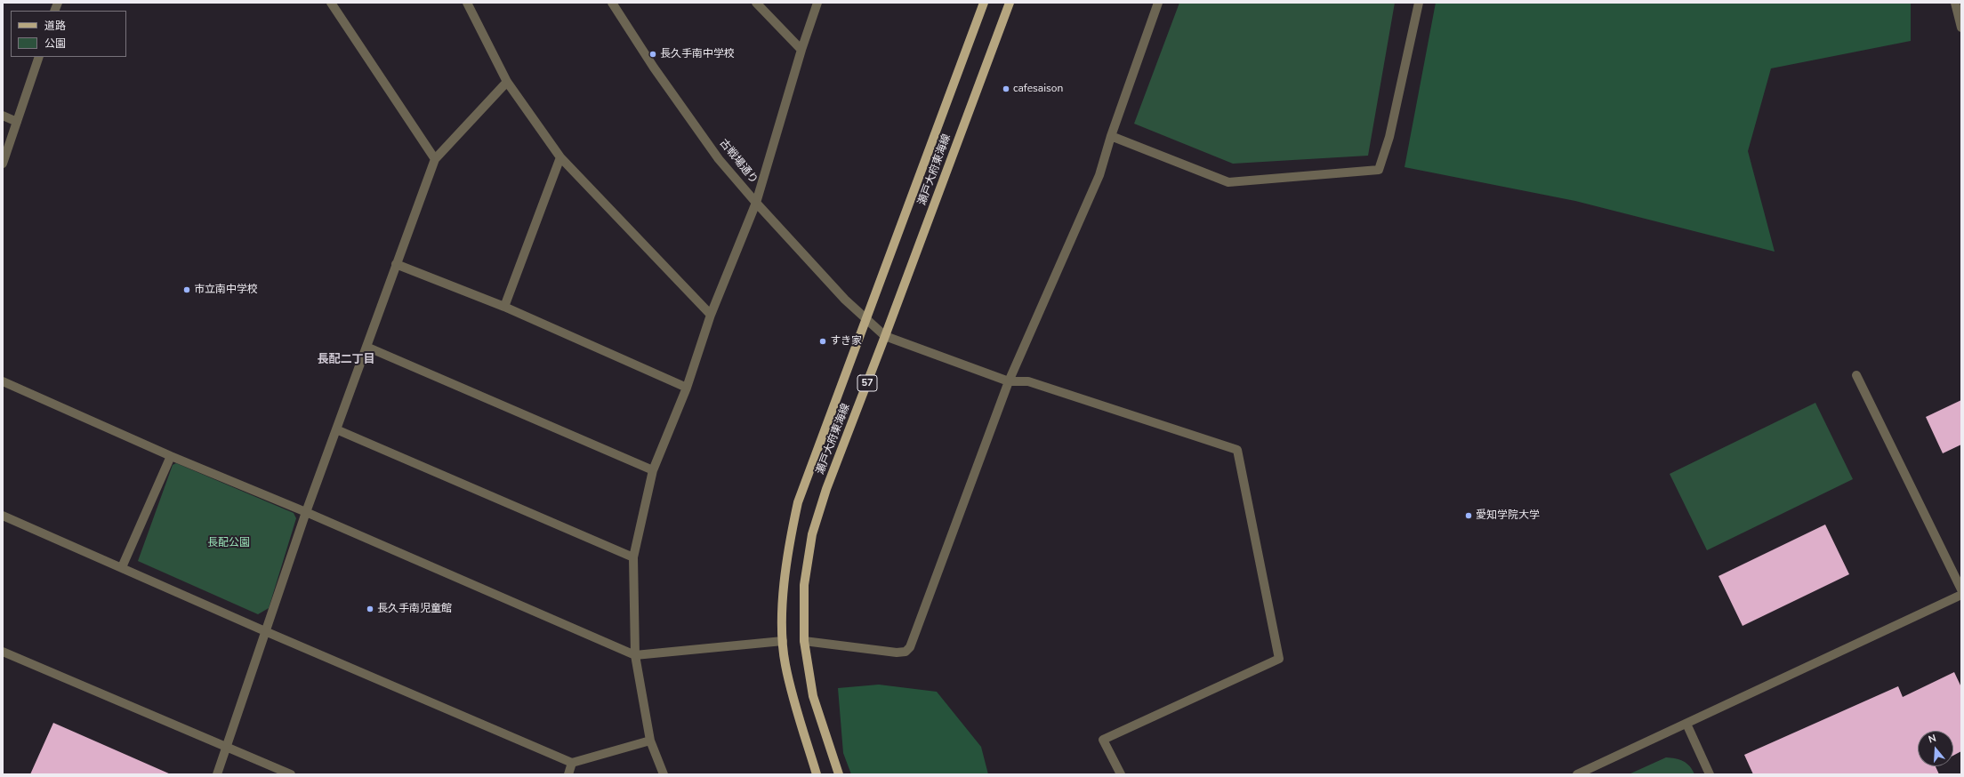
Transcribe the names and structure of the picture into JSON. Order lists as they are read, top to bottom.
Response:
{
  "streets": {
    "main road": ["瀬戸大府東海線", "57"],
    "street": ["古戦場通り"]
  },
  "crossings": [
    ["古戦場通り", "瀬戸大府東海線"]
  ],
  "districts": ["長配二丁目"],
  "parks": ["長配公園"],
  "places": [
    "長久手南中学校",
    "cafesaison",
    "市立南中学校",
    "すき家",
    "愛知学院大学",
    "長久手南児童館"
  ],
  "legend": ["道路", "公園"],
  "north": "top"
}
